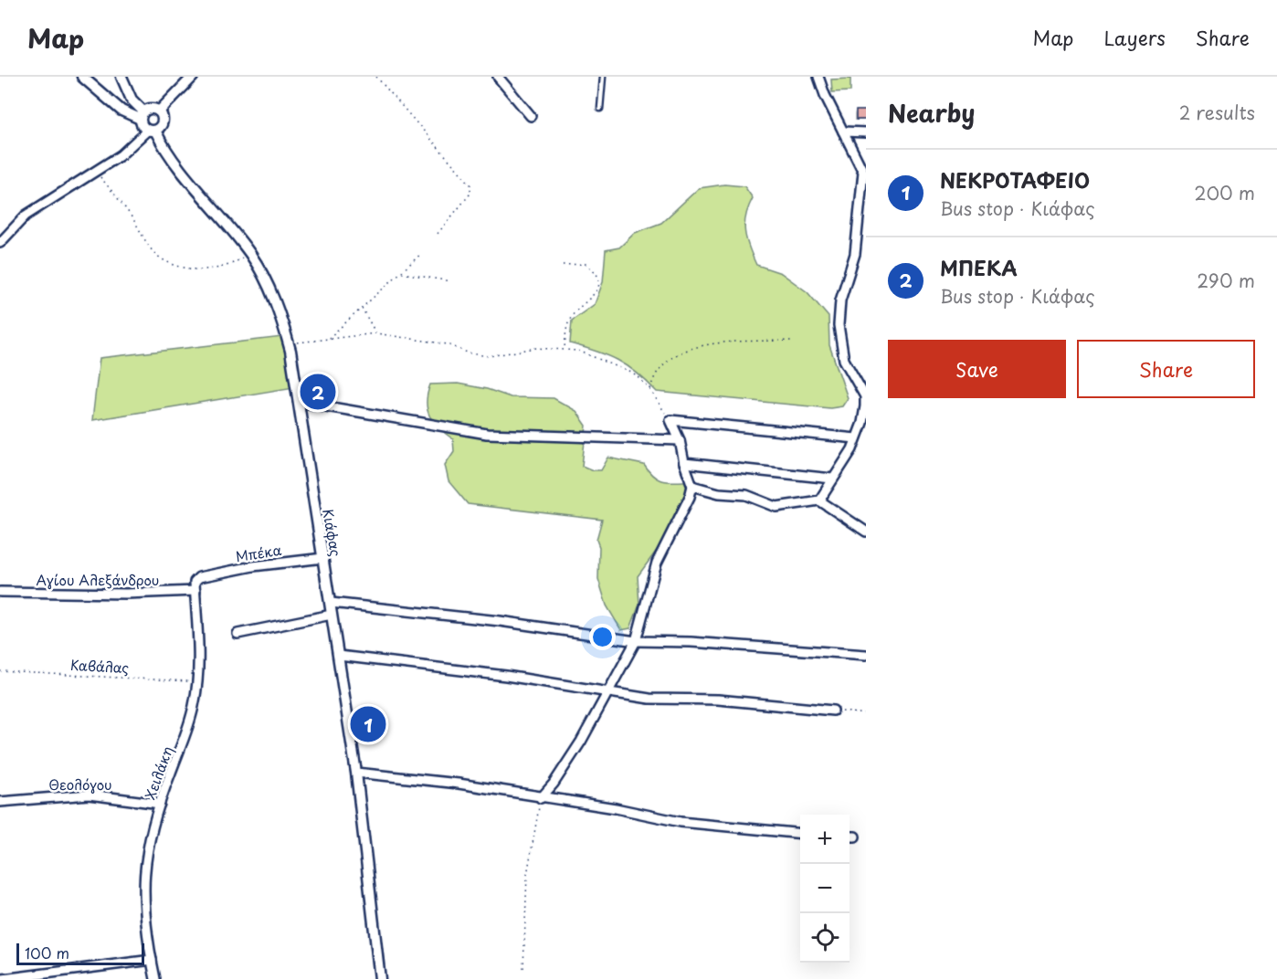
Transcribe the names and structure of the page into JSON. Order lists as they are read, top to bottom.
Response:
{
  "streets": {
    "street": [
      "Κιάφας",
      "Μπέκα",
      "Αγίου Αλεξάνδρου",
      "Χειλάκη",
      "Θεολόγου"
    ],
    "path": ["Καβάλας"]
  },
  "crossings": [
    ["Κιάφας", "Μπέκα"],
    ["Μπέκα", "Χειλάκη"],
    ["Αγίου Αλεξάνδρου", "Χειλάκη"],
    ["Καβάλας", "Χειλάκη"],
    ["Χειλάκη", "Θεολόγου"]
  ],
  "scale_bar": "100 m",
  "page": {
    "header": "Map",
    "nav": ["Map", "Layers", "Share"],
    "heading": ["Nearby", "2 results"],
    "list": [
      {
        "mark": "1",
        "name": "ΝΕΚΡΟΤΑΦΕΙΟ",
        "note": "Bus stop · Κιάφας",
        "value": "200 m"
      },
      {
        "mark": "2",
        "name": "ΜΠΕΚΑ",
        "note": "Bus stop · Κιάφας",
        "value": "290 m"
      }
    ],
    "buttons": ["Save", "Share"],
    "pins": ["2", "1"],
    "map_buttons": ["+", "−"],
    "scale": "100 m"
  }
}
